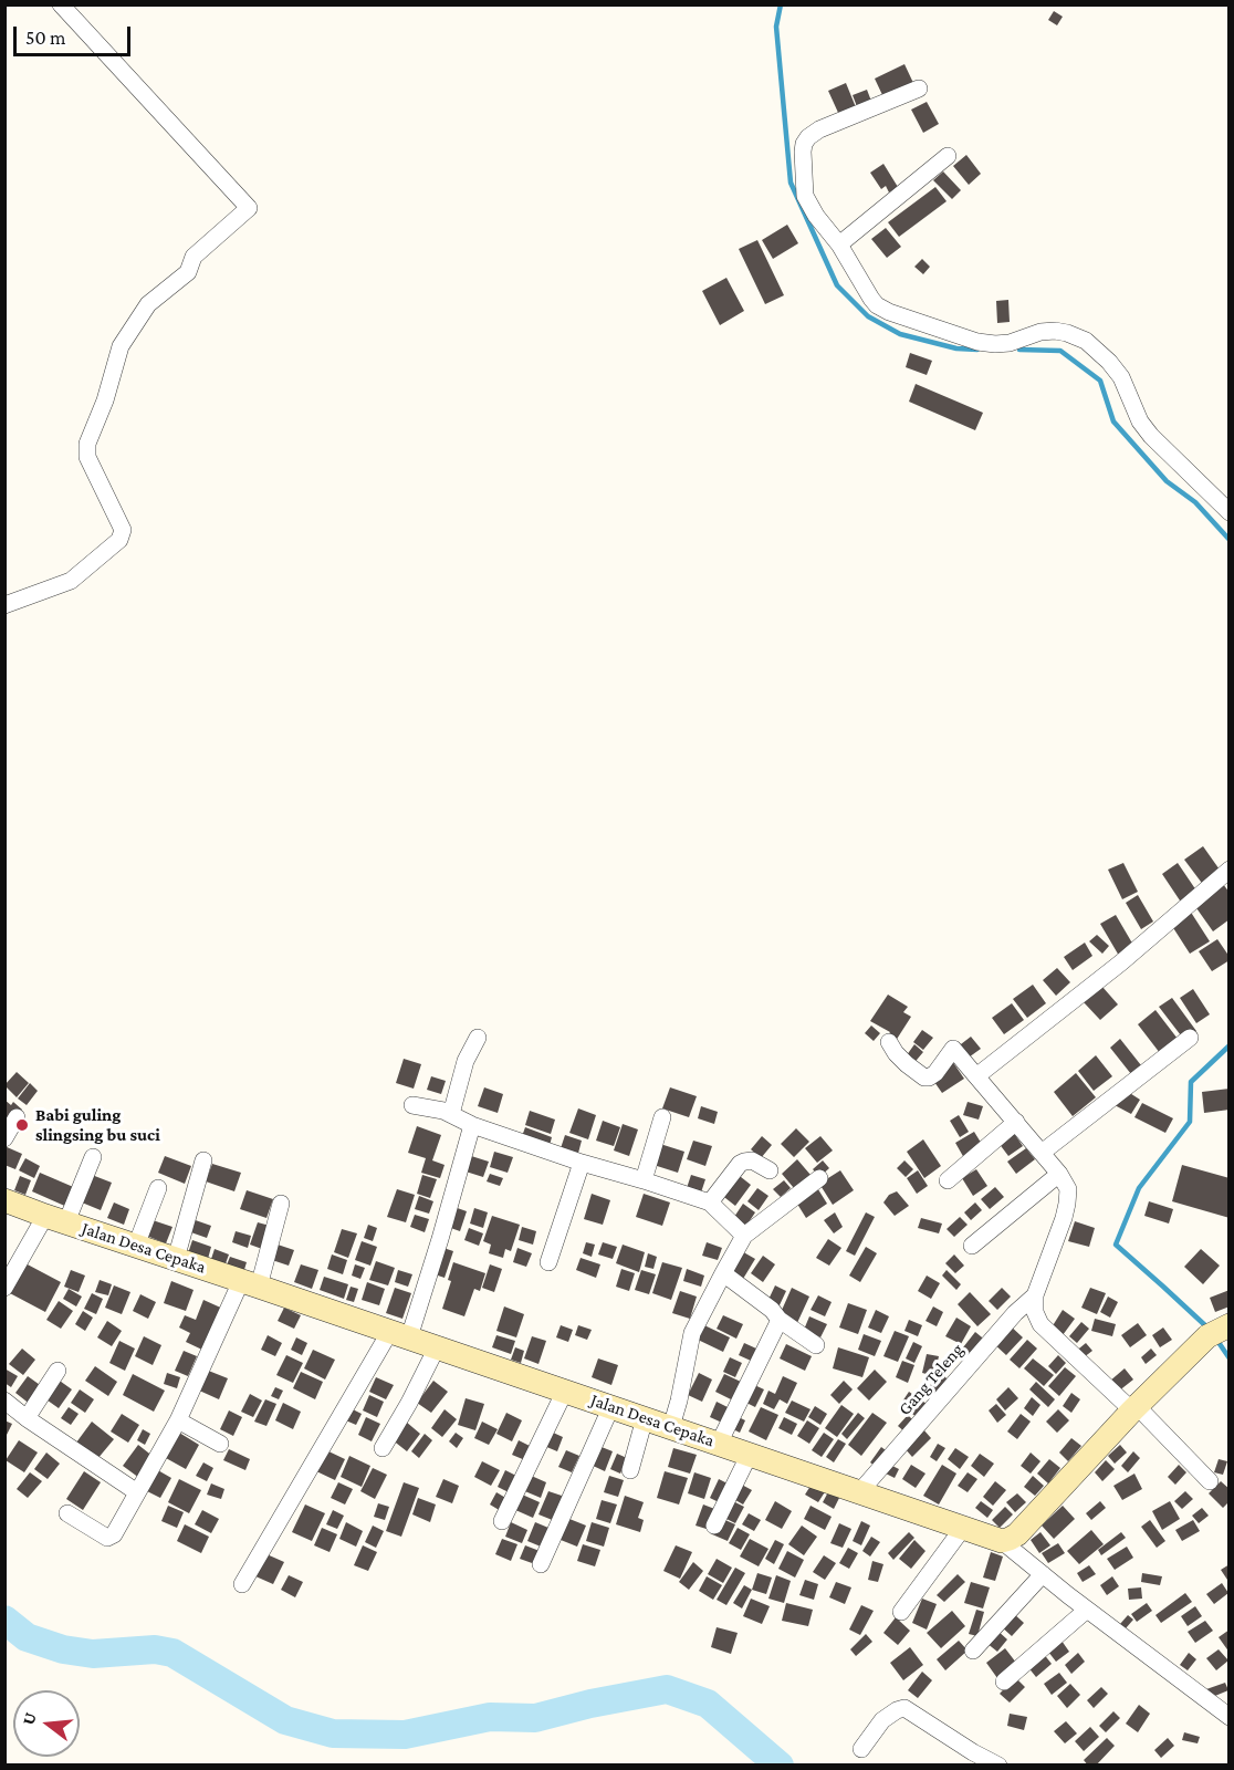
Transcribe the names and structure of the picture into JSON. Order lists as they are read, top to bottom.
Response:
{
  "streets": {
    "street": ["Jalan Desa Cepaka", "Gang Teleng"]
  },
  "crossings": [
    ["Jalan Desa Cepaka", "Gang Teleng"]
  ],
  "places": ["Babi guling slingsing bu suci"],
  "scale_bar": "50 m",
  "north": "left"
}
